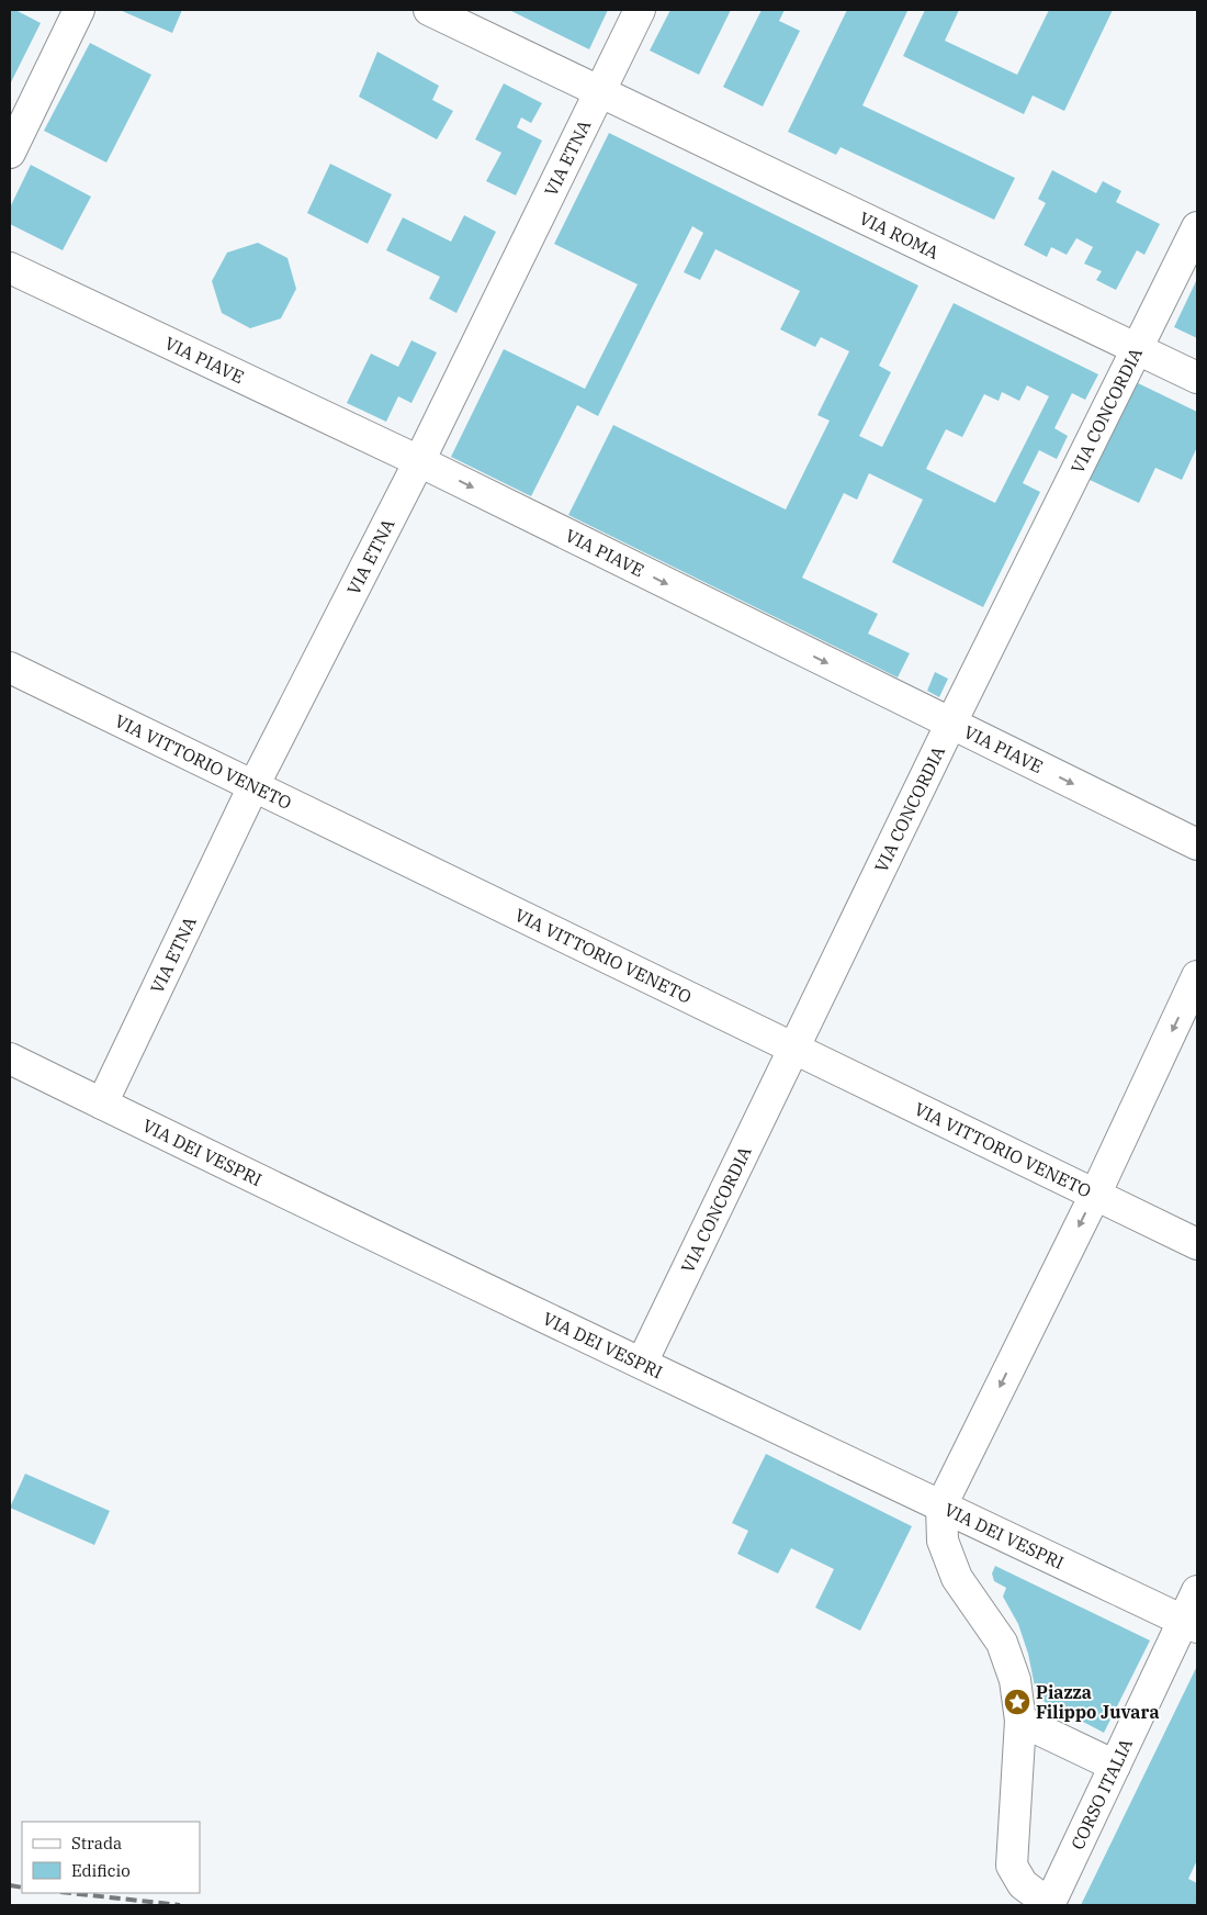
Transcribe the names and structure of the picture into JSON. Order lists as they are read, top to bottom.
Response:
{
  "streets": {
    "street": [
      "VIA ETNA",
      "VIA ROMA",
      "VIA PIAVE",
      "VIA CONCORDIA",
      "VIA VITTORIO VENETO",
      "VIA DEI VESPRI",
      "CORSO ITALIA"
    ]
  },
  "crossings": [
    ["VIA ETNA", "VIA ROMA"],
    ["VIA ETNA", "VIA PIAVE"],
    ["VIA ETNA", "VIA VITTORIO VENETO"],
    ["VIA ETNA", "VIA DEI VESPRI"],
    ["VIA ROMA", "VIA CONCORDIA"],
    ["VIA PIAVE", "VIA CONCORDIA"],
    ["VIA CONCORDIA", "VIA VITTORIO VENETO"],
    ["VIA CONCORDIA", "VIA DEI VESPRI"],
    ["VIA DEI VESPRI", "CORSO ITALIA"]
  ],
  "one_way": ["VIA PIAVE"],
  "places": {
    "place": ["Piazza Filippo Juvara"]
  },
  "legend": ["Strada", "Edificio"]
}
